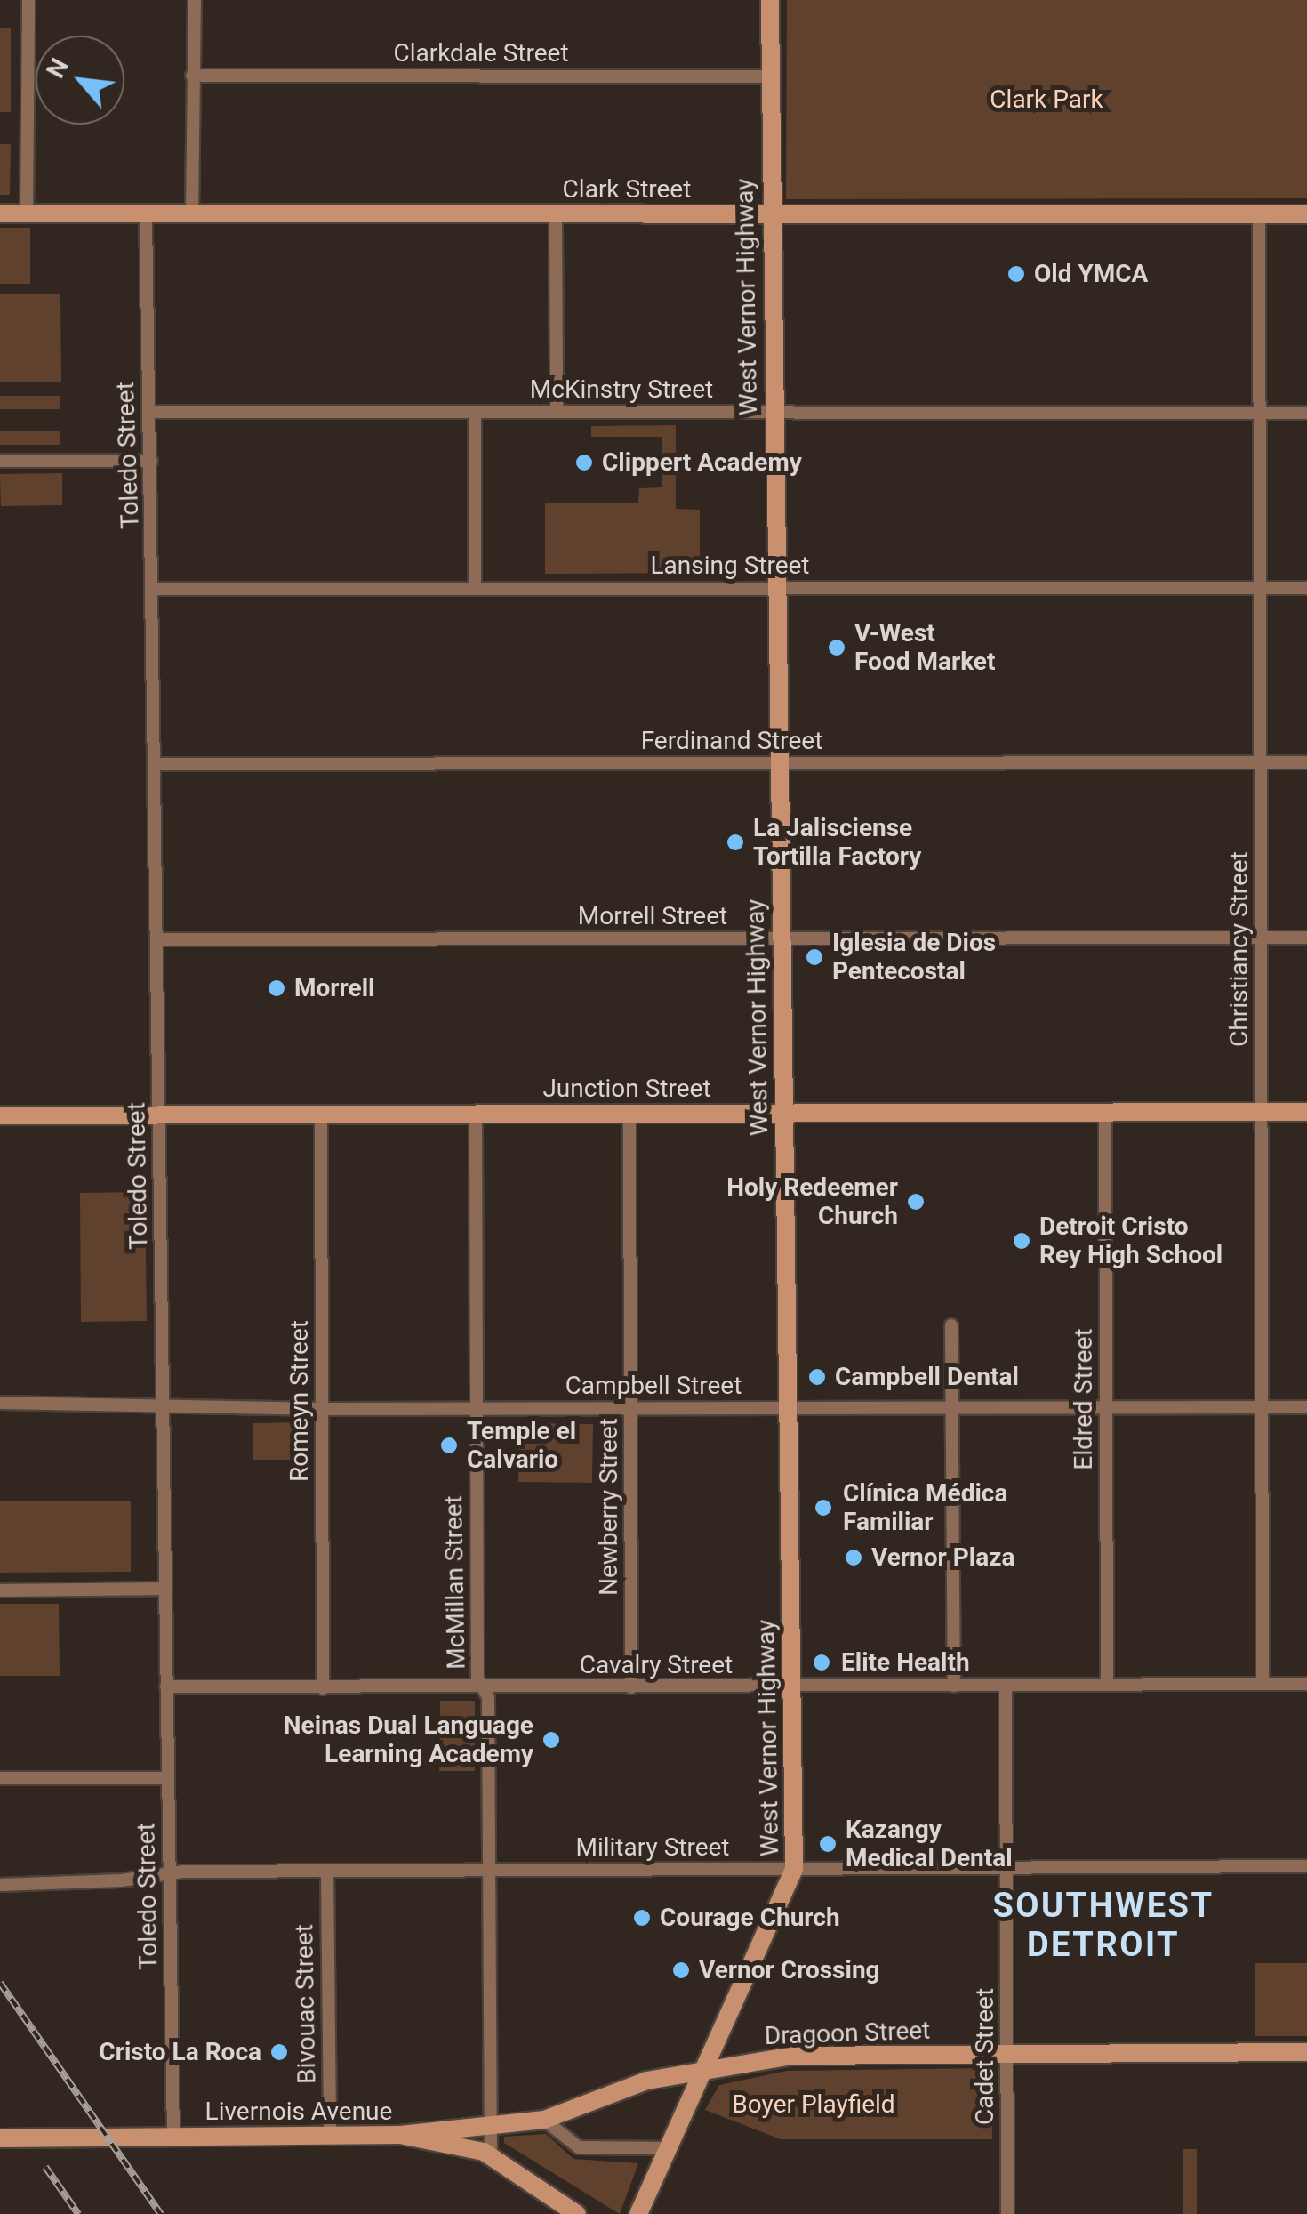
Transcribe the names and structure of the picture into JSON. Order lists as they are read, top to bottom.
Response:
{
  "streets": {
    "street": [
      "Clarkdale Street",
      "Clark Street",
      "West Vernor Highway",
      "McKinstry Street",
      "Toledo Street",
      "Lansing Street",
      "Ferdinand Street",
      "Morrell Street",
      "Christiancy Street",
      "Junction Street",
      "Campbell Street",
      "Eldred Street",
      "Romeyn Street",
      "Newberry Street",
      "McMillan Street",
      "Cavalry Street",
      "Military Street",
      "Bivouac Street",
      "Dragoon Street",
      "Cadet Street",
      "Livernois Avenue"
    ]
  },
  "crossings": [
    ["Clarkdale Street", "West Vernor Highway"],
    ["Clark Street", "West Vernor Highway"],
    ["Clark Street", "Toledo Street"],
    ["Clark Street", "Christiancy Street"],
    ["West Vernor Highway", "McKinstry Street"],
    ["West Vernor Highway", "Lansing Street"],
    ["West Vernor Highway", "Ferdinand Street"],
    ["West Vernor Highway", "Morrell Street"],
    ["West Vernor Highway", "Junction Street"],
    ["West Vernor Highway", "Campbell Street"],
    ["West Vernor Highway", "Cavalry Street"],
    ["West Vernor Highway", "Military Street"],
    ["West Vernor Highway", "Dragoon Street"],
    ["McKinstry Street", "Toledo Street"],
    ["McKinstry Street", "Christiancy Street"],
    ["Toledo Street", "Lansing Street"],
    ["Toledo Street", "Ferdinand Street"],
    ["Toledo Street", "Morrell Street"],
    ["Toledo Street", "Junction Street"],
    ["Toledo Street", "Campbell Street"],
    ["Toledo Street", "Cavalry Street"],
    ["Toledo Street", "Military Street"],
    ["Toledo Street", "Livernois Avenue"],
    ["Lansing Street", "Christiancy Street"],
    ["Ferdinand Street", "Christiancy Street"],
    ["Morrell Street", "Christiancy Street"],
    ["Christiancy Street", "Junction Street"],
    ["Christiancy Street", "Campbell Street"],
    ["Christiancy Street", "Cavalry Street"],
    ["Junction Street", "Eldred Street"],
    ["Junction Street", "Romeyn Street"],
    ["Junction Street", "Newberry Street"],
    ["Junction Street", "McMillan Street"],
    ["Campbell Street", "Eldred Street"],
    ["Campbell Street", "Romeyn Street"],
    ["Campbell Street", "Newberry Street"],
    ["Campbell Street", "McMillan Street"],
    ["Eldred Street", "Cavalry Street"],
    ["Romeyn Street", "Cavalry Street"],
    ["Newberry Street", "Cavalry Street"],
    ["McMillan Street", "Cavalry Street"],
    ["McMillan Street", "Military Street"],
    ["McMillan Street", "Dragoon Street"],
    ["McMillan Street", "Livernois Avenue"],
    ["Cavalry Street", "Cadet Street"],
    ["Military Street", "Bivouac Street"],
    ["Military Street", "Cadet Street"],
    ["Bivouac Street", "Livernois Avenue"],
    ["Dragoon Street", "Cadet Street"],
    ["Dragoon Street", "Livernois Avenue"]
  ],
  "districts": ["SOUTHWEST DETROIT"],
  "parks": ["Clark Park", "Boyer Playfield"],
  "places": [
    "Old YMCA",
    "Clippert Academy",
    "V-West Food Market",
    "La Jalisciense Tortilla Factory",
    "Iglesia de Dios Pentecostal",
    "Morrell",
    "Holy Redeemer Church",
    "Detroit Cristo Rey High School",
    "Campbell Dental",
    "Temple el Calvario",
    "Clínica Médica Familiar",
    "Vernor Plaza",
    "Elite Health",
    "Neinas Dual Language Learning Academy",
    "Kazangy Medical Dental",
    "Courage Church",
    "Vernor Crossing",
    "Cristo La Roca"
  ],
  "north": "top left"
}
